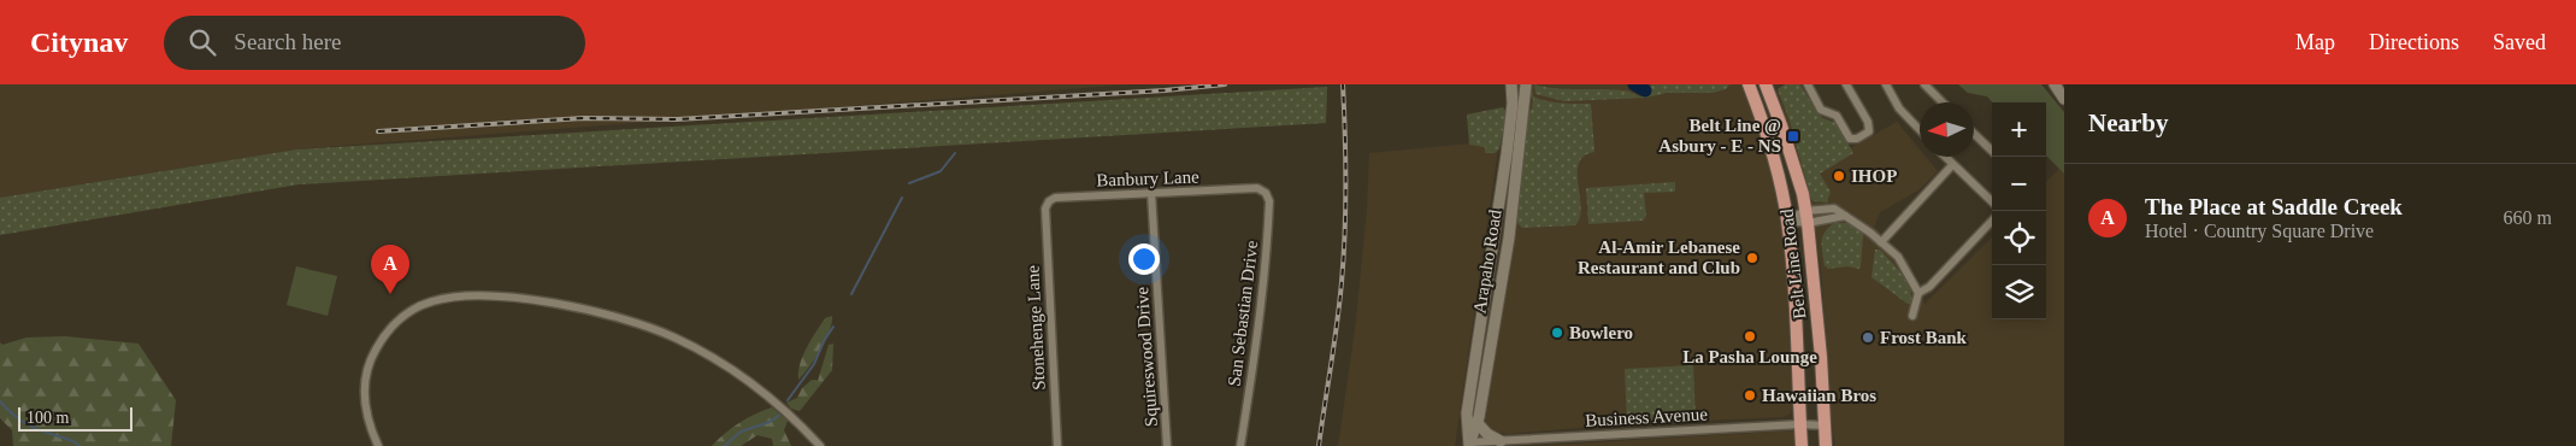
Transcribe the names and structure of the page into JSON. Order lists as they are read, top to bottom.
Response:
{
  "streets": {
    "main road": ["Arapaho Road", "Belt Line Road"],
    "street": [
      "Banbury Lane",
      "San Sebastian Drive",
      "Stonehenge Lane",
      "Squireswood Drive",
      "Business Avenue"
    ]
  },
  "crossings": [
    ["Banbury Lane", "San Sebastian Drive"],
    ["Banbury Lane", "Stonehenge Lane"],
    ["Banbury Lane", "Squireswood Drive"],
    ["Arapaho Road", "Business Avenue"],
    ["Belt Line Road", "Business Avenue"]
  ],
  "places": {
    "transit": ["Belt Line @ Asbury - E - NS"],
    "other": [
      "IHOP",
      "Al-Amir Lebanese Restaurant and Club",
      "Bowlero",
      "La Pasha Lounge",
      "Frost Bank",
      "Hawaiian Bros"
    ]
  },
  "scale_bar": "100 m",
  "north": "left",
  "page": {
    "header": "Citynav",
    "search": "Search here",
    "nav": ["Map", "Directions", "Saved"],
    "heading": "Nearby",
    "map_buttons": ["+", "−"],
    "list": [
      {
        "mark": "A",
        "name": "The Place at Saddle Creek",
        "note": "Hotel · Country Square Drive",
        "value": "660 m"
      }
    ],
    "pins": "A",
    "scale": "100 m"
  }
}
